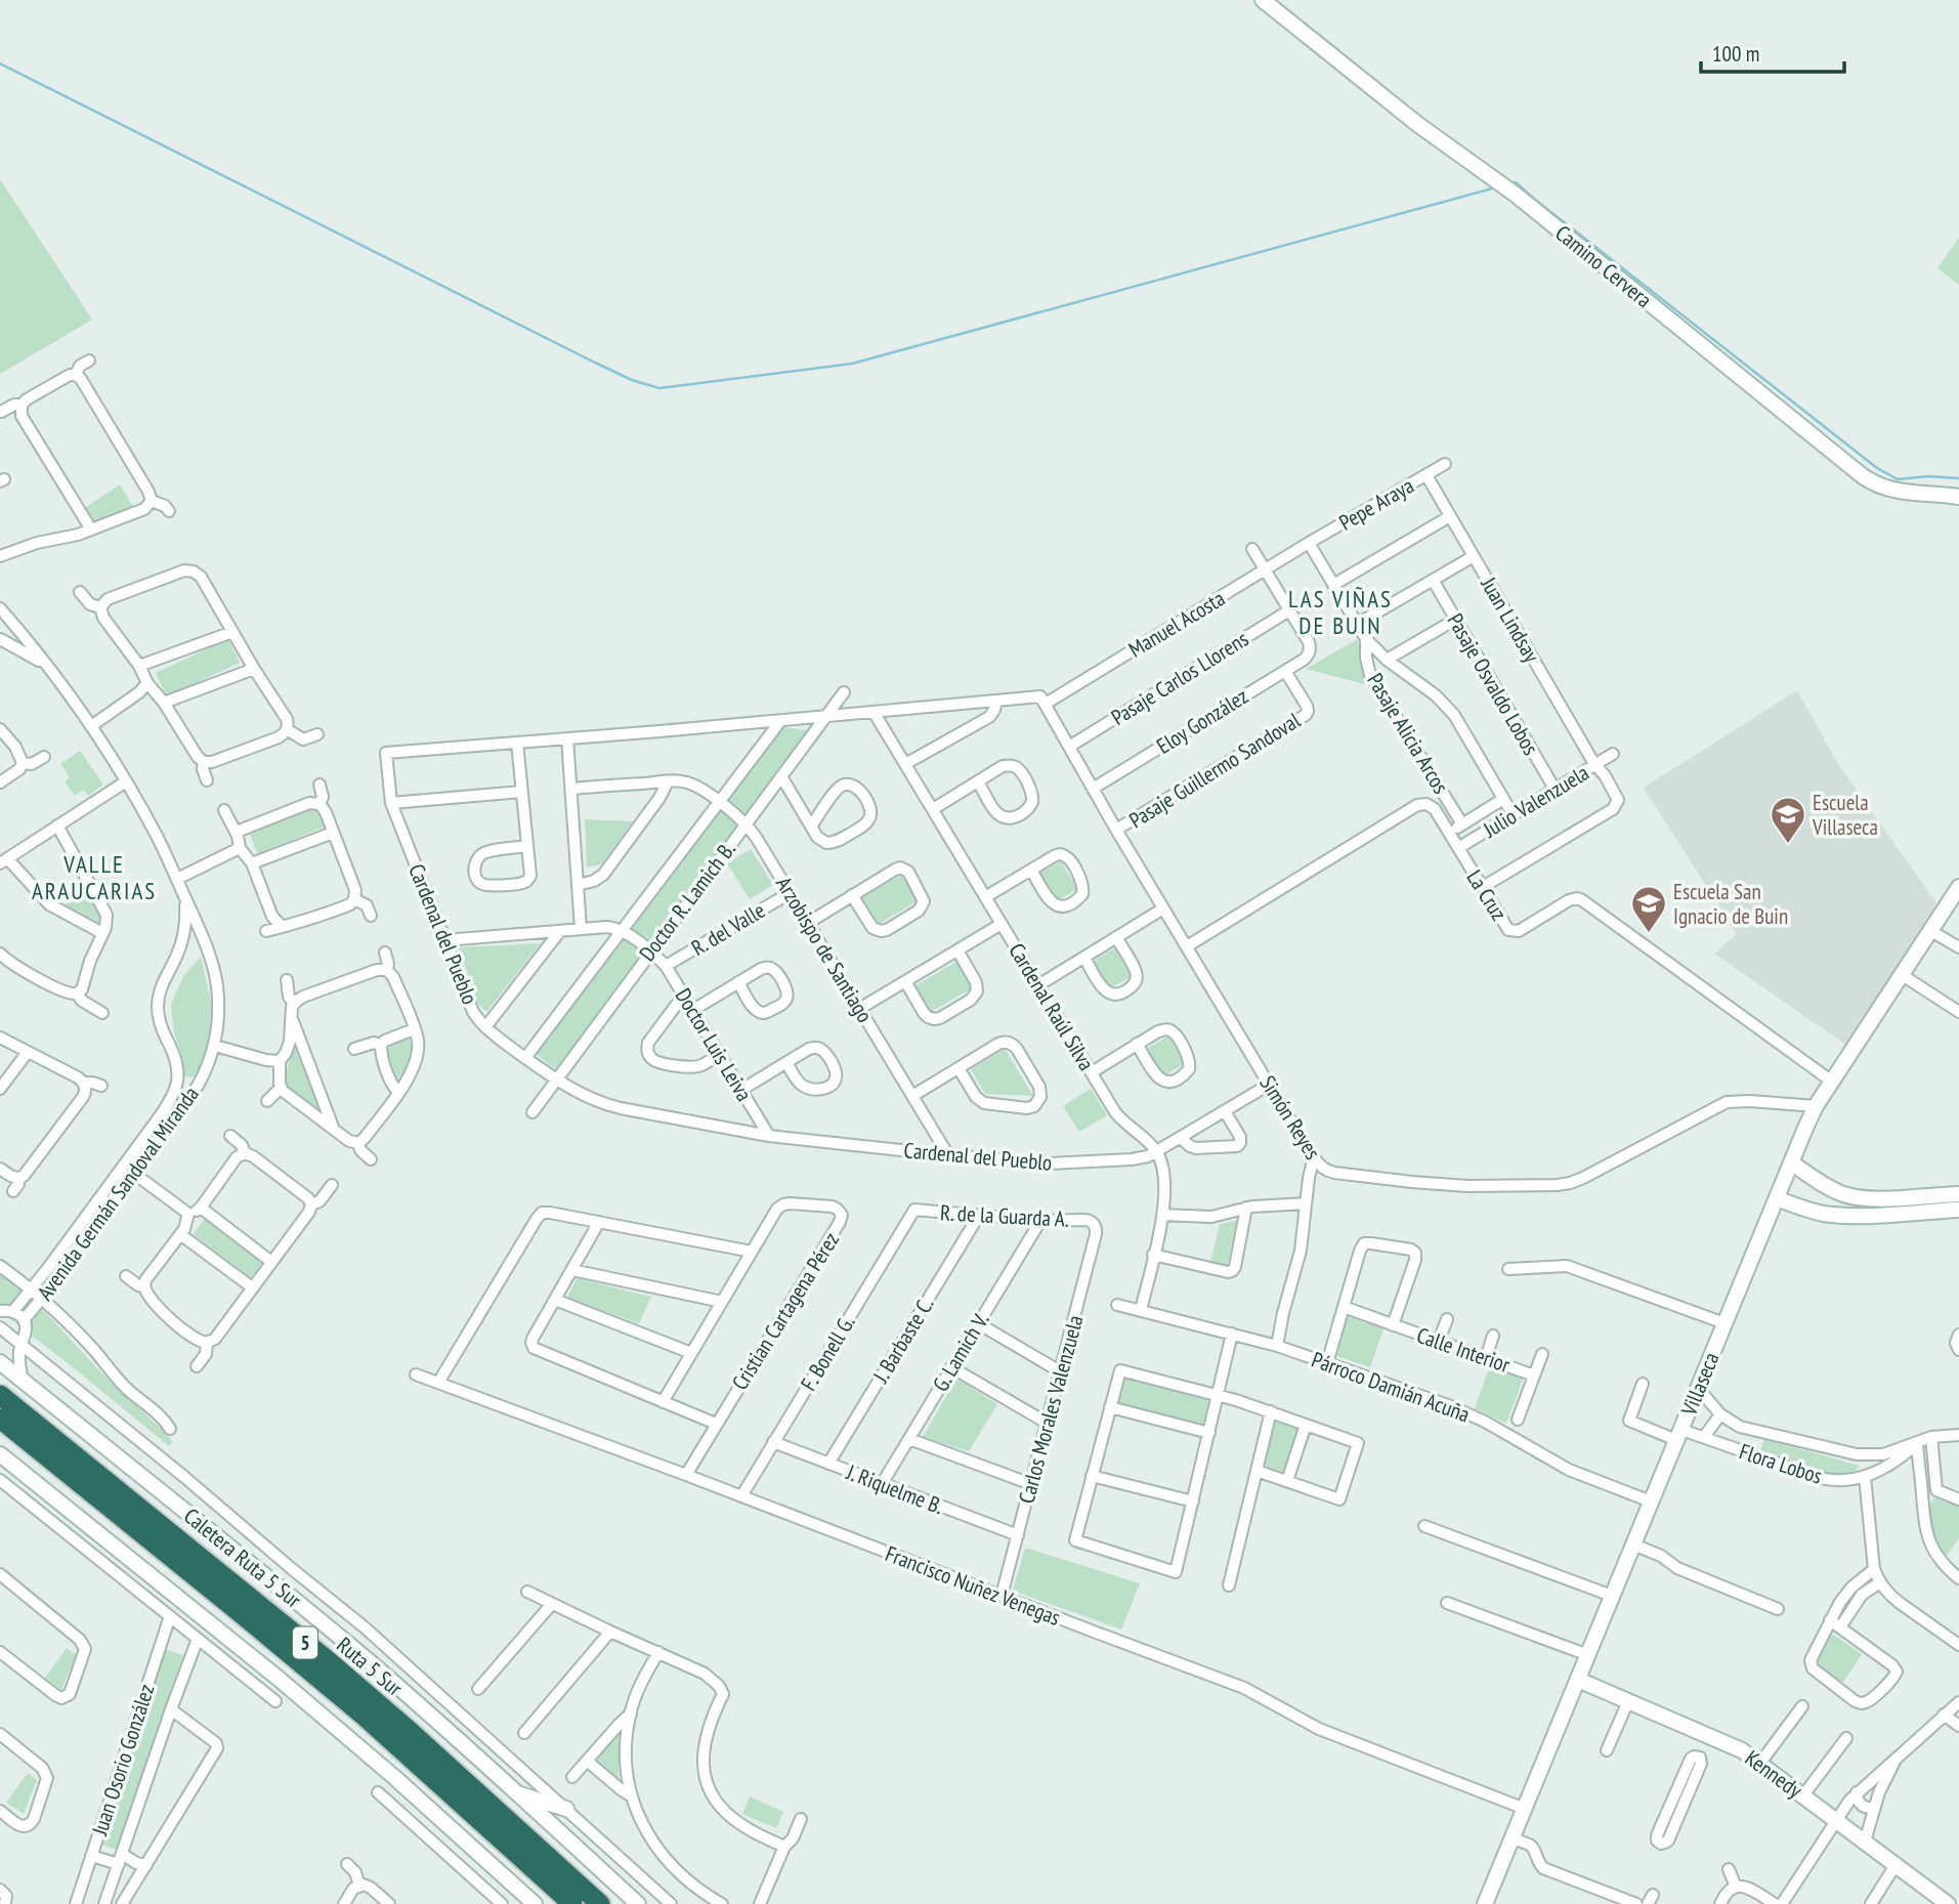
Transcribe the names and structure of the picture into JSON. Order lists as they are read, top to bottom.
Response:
{
  "streets": {
    "highway": ["5", "Ruta 5 Sur"],
    "street": [
      "Camino Cervera",
      "Pepe Araya",
      "Juan Lindsay",
      "Manuel Acosta",
      "Pasaje Carlos Llorens",
      "Pasaje Osvaldo Lobos",
      "Eloy González",
      "Pasaje Alicia Arcos",
      "Pasaje Guillermo Sandoval",
      "Julio Valenzuela",
      "La Cruz",
      "Doctor R. Lamich B.",
      "R. del Valle",
      "Cardenal del Pueblo",
      "Arzobispo de Santiago",
      "Cardenal Raúl Silva",
      "Doctor Luis Leiva",
      "Simón Reyes",
      "Avenida Germán Sandoval Miranda",
      "R. de la Guarda A.",
      "Cristian Cartagena Pérez",
      "J. Barbaste C.",
      "Calle Interior",
      "G. Lamich V.",
      "F. Bonell G.",
      "Villaseca",
      "Párroco Damián Acuña",
      "Carlos Morales Valenzuela",
      "Flora Lobos",
      "J. Riquelme B.",
      "Caletera Ruta 5 Sur",
      "Francisco Nuñez Venegas",
      "Juan Osorio González",
      "Kennedy"
    ]
  },
  "crossings": [
    ["Pepe Araya", "Juan Lindsay"],
    ["Pepe Araya", "Manuel Acosta"],
    ["Juan Lindsay", "Julio Valenzuela"],
    ["Juan Lindsay", "La Cruz"],
    ["Manuel Acosta", "Cardenal del Pueblo"],
    ["Manuel Acosta", "Simón Reyes"],
    ["Pasaje Carlos Llorens", "Eloy González"],
    ["Pasaje Carlos Llorens", "Simón Reyes"],
    ["Pasaje Osvaldo Lobos", "Julio Valenzuela"],
    ["Eloy González", "Pasaje Guillermo Sandoval"],
    ["Eloy González", "Simón Reyes"],
    ["Pasaje Alicia Arcos", "Julio Valenzuela"],
    ["Pasaje Guillermo Sandoval", "Simón Reyes"],
    ["Julio Valenzuela", "La Cruz"],
    ["La Cruz", "Simón Reyes"],
    ["La Cruz", "Villaseca"],
    ["Doctor R. Lamich B.", "Cardenal del Pueblo"],
    ["Doctor R. Lamich B.", "Arzobispo de Santiago"],
    ["Doctor R. Lamich B.", "Doctor Luis Leiva"],
    ["R. del Valle", "Arzobispo de Santiago"],
    ["R. del Valle", "Doctor Luis Leiva"],
    ["Cardenal del Pueblo", "Arzobispo de Santiago"],
    ["Cardenal del Pueblo", "Cardenal Raúl Silva"],
    ["Cardenal del Pueblo", "Doctor Luis Leiva"],
    ["Cardenal del Pueblo", "Simón Reyes"],
    ["Simón Reyes", "Villaseca"],
    ["Avenida Germán Sandoval Miranda", "Caletera Ruta 5 Sur"],
    ["R. de la Guarda A.", "J. Barbaste C."],
    ["R. de la Guarda A.", "G. Lamich V."],
    ["R. de la Guarda A.", "F. Bonell G."],
    ["R. de la Guarda A.", "Carlos Morales Valenzuela"],
    ["Cristian Cartagena Pérez", "Francisco Nuñez Venegas"],
    ["J. Barbaste C.", "J. Riquelme B."],
    ["Calle Interior", "Párroco Damián Acuña"],
    ["G. Lamich V.", "J. Riquelme B."],
    ["F. Bonell G.", "J. Riquelme B."],
    ["F. Bonell G.", "Francisco Nuñez Venegas"],
    ["Villaseca", "Párroco Damián Acuña"],
    ["Villaseca", "Flora Lobos"],
    ["Villaseca", "Francisco Nuñez Venegas"],
    ["Villaseca", "Kennedy"],
    ["Carlos Morales Valenzuela", "J. Riquelme B."],
    ["Carlos Morales Valenzuela", "Francisco Nuñez Venegas"]
  ],
  "districts": ["LAS VIÑAS DE BUIN", "VALLE ARAUCARIAS"],
  "places": {
    "school or university": ["Escuela Villaseca", "Escuela San Ignacio de Buin"]
  },
  "scale_bar": "100 m"
}
